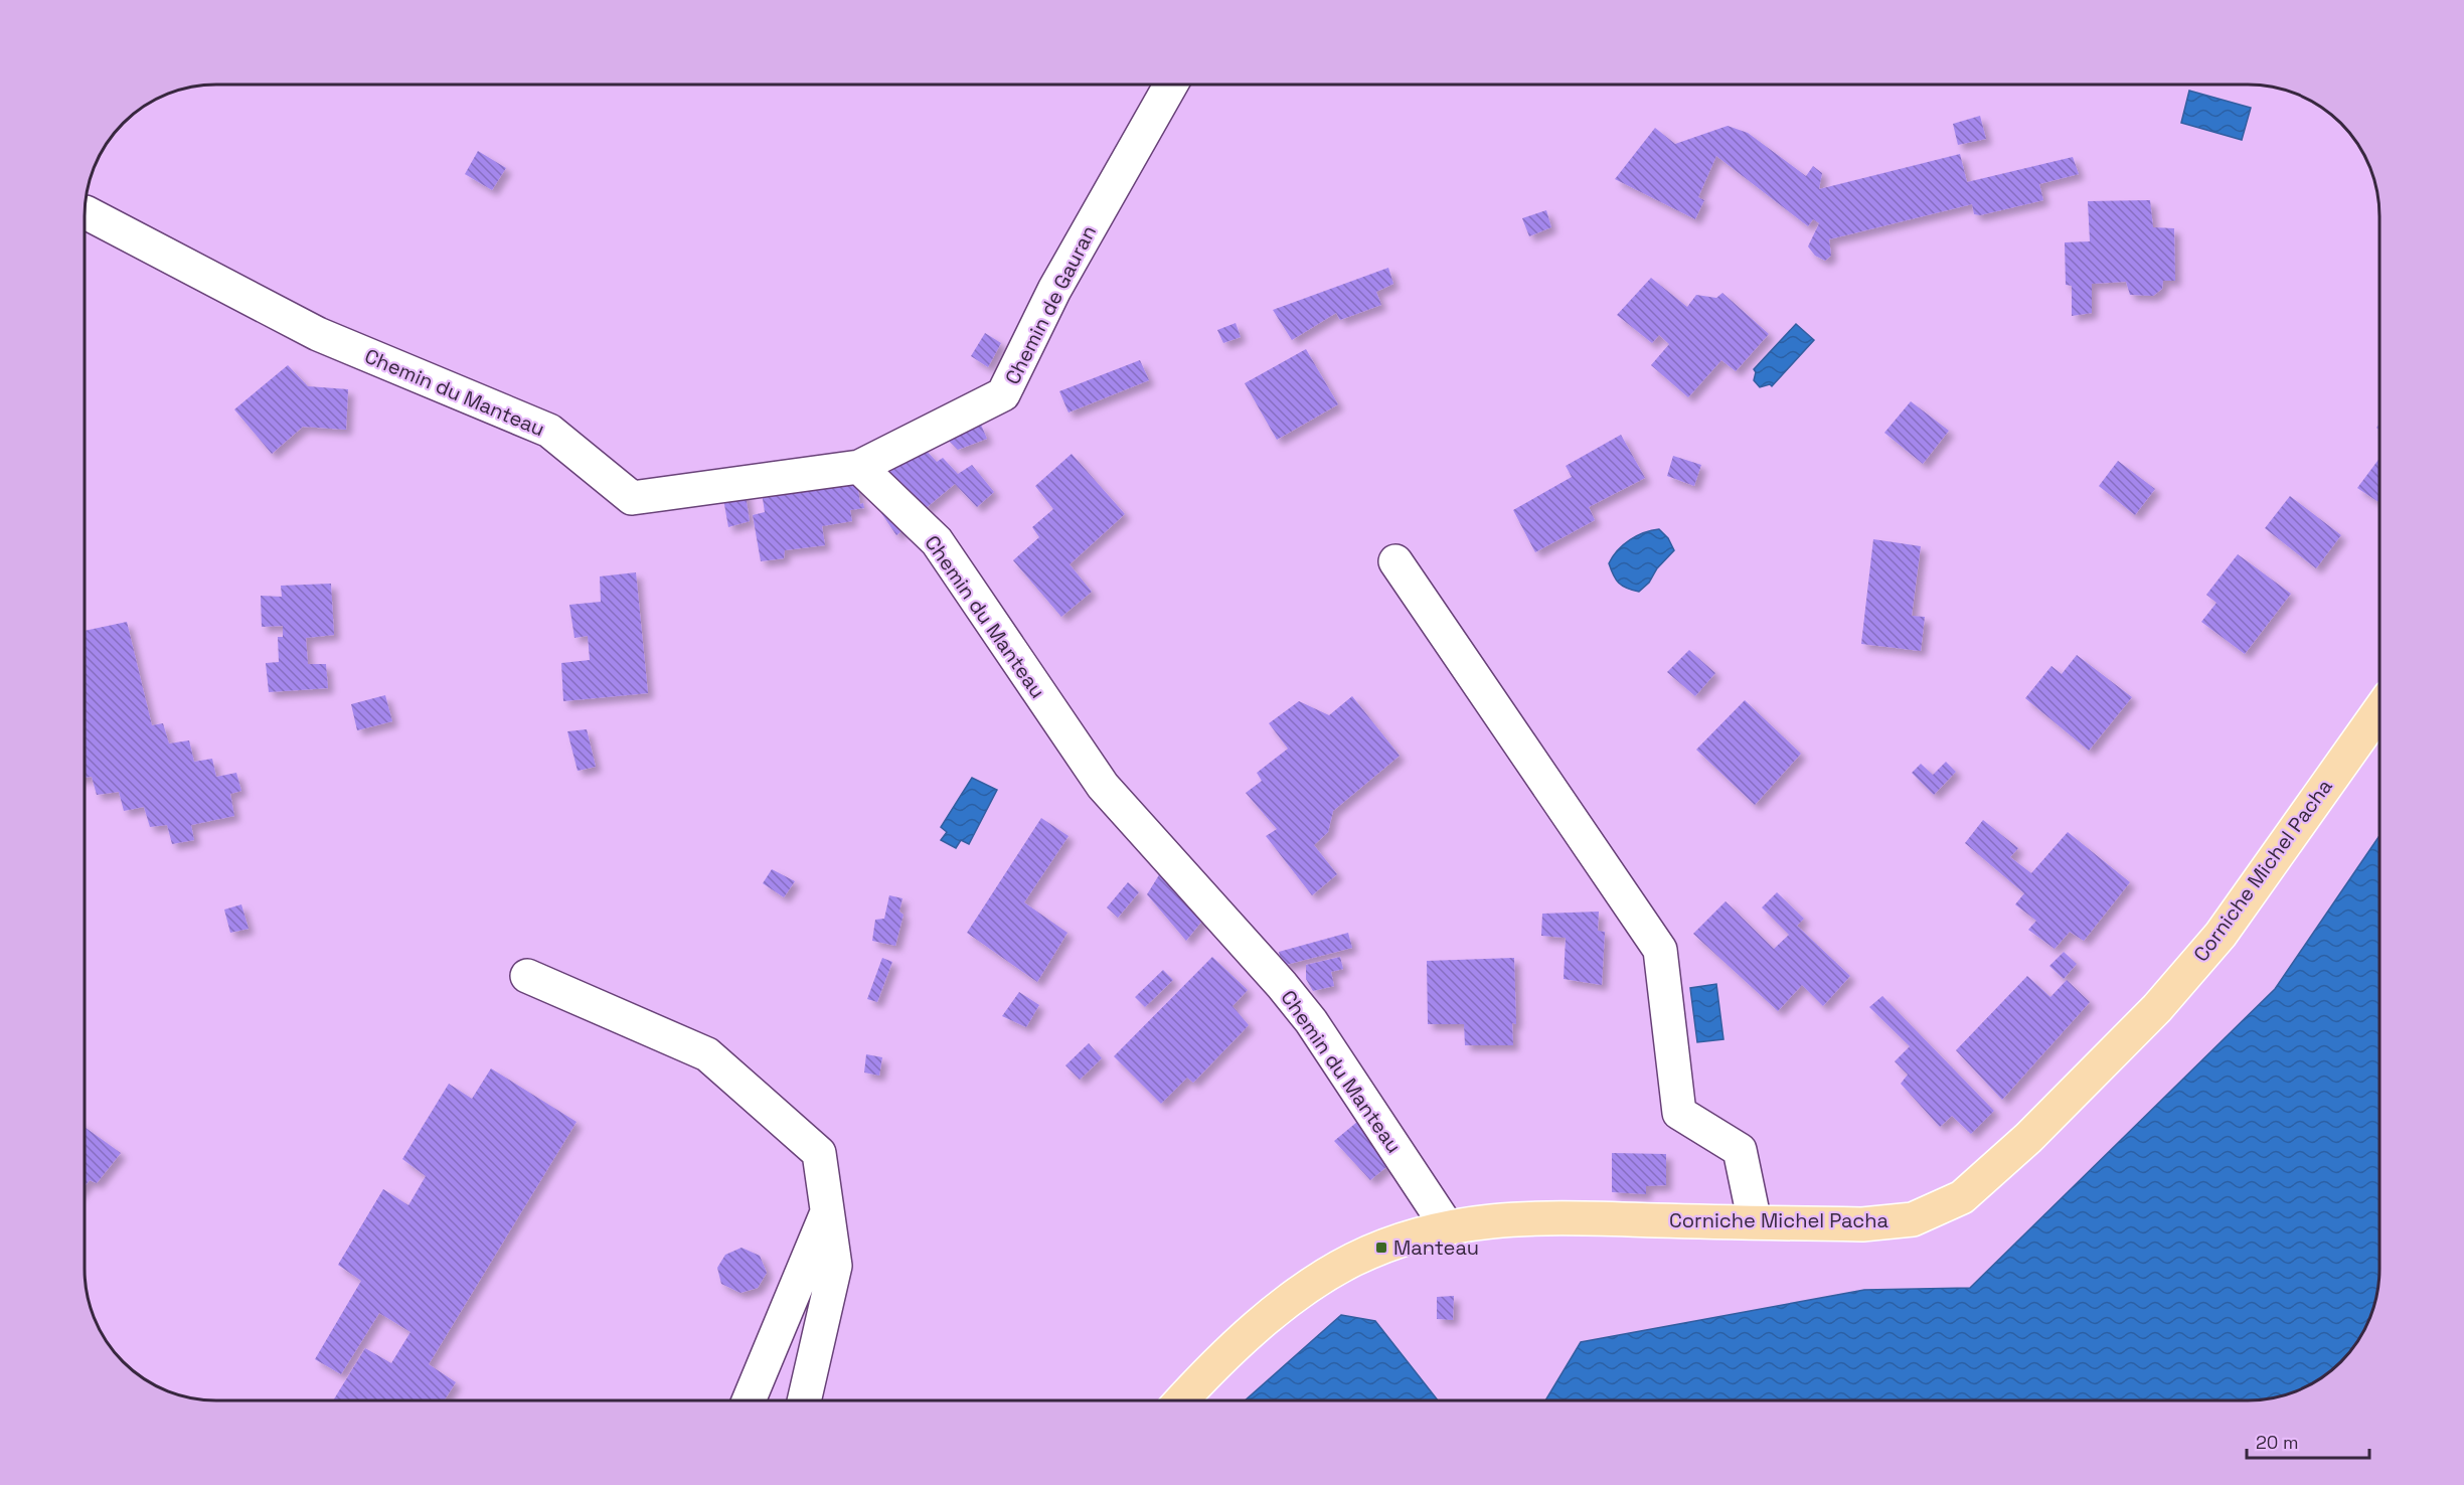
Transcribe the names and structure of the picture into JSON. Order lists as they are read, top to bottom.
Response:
{
  "streets": {
    "main road": ["Corniche Michel Pacha"],
    "street": ["Chemin de Gauran", "Chemin du Manteau"]
  },
  "crossings": [
    ["Chemin de Gauran", "Chemin du Manteau"],
    ["Chemin du Manteau", "Corniche Michel Pacha"]
  ],
  "places": {
    "transit": ["Manteau"]
  },
  "scale_bar": "20 m"
}
